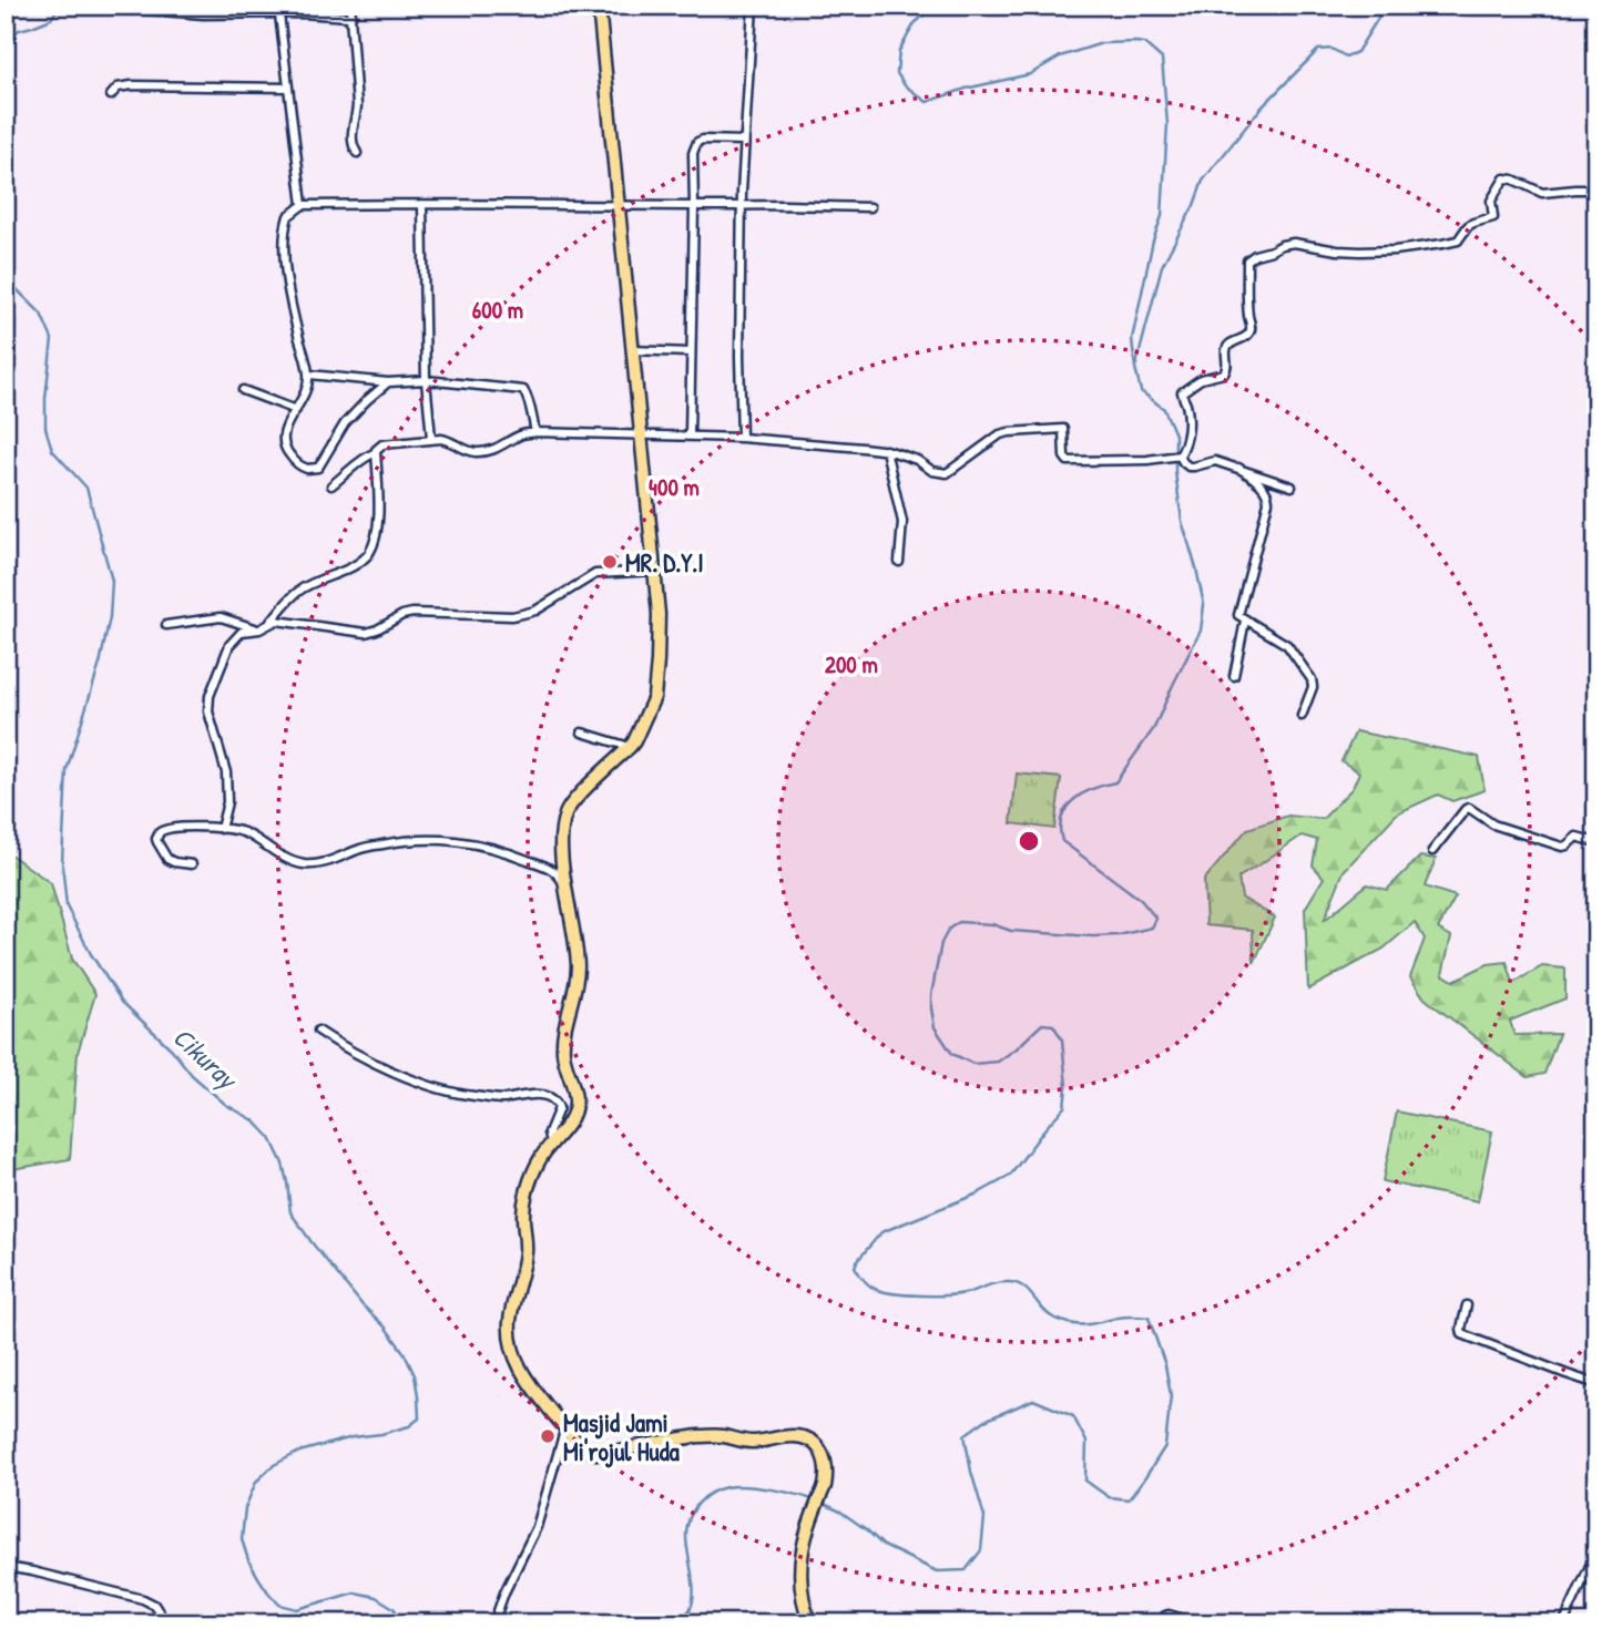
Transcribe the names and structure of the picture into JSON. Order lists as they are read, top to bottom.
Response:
{
  "water": ["Cikuray"],
  "places": ["MR. D.Y.I", "Masjid Jami Mi'rojul Huda"],
  "rings": ["600 m", "400 m", "200 m"]
}
